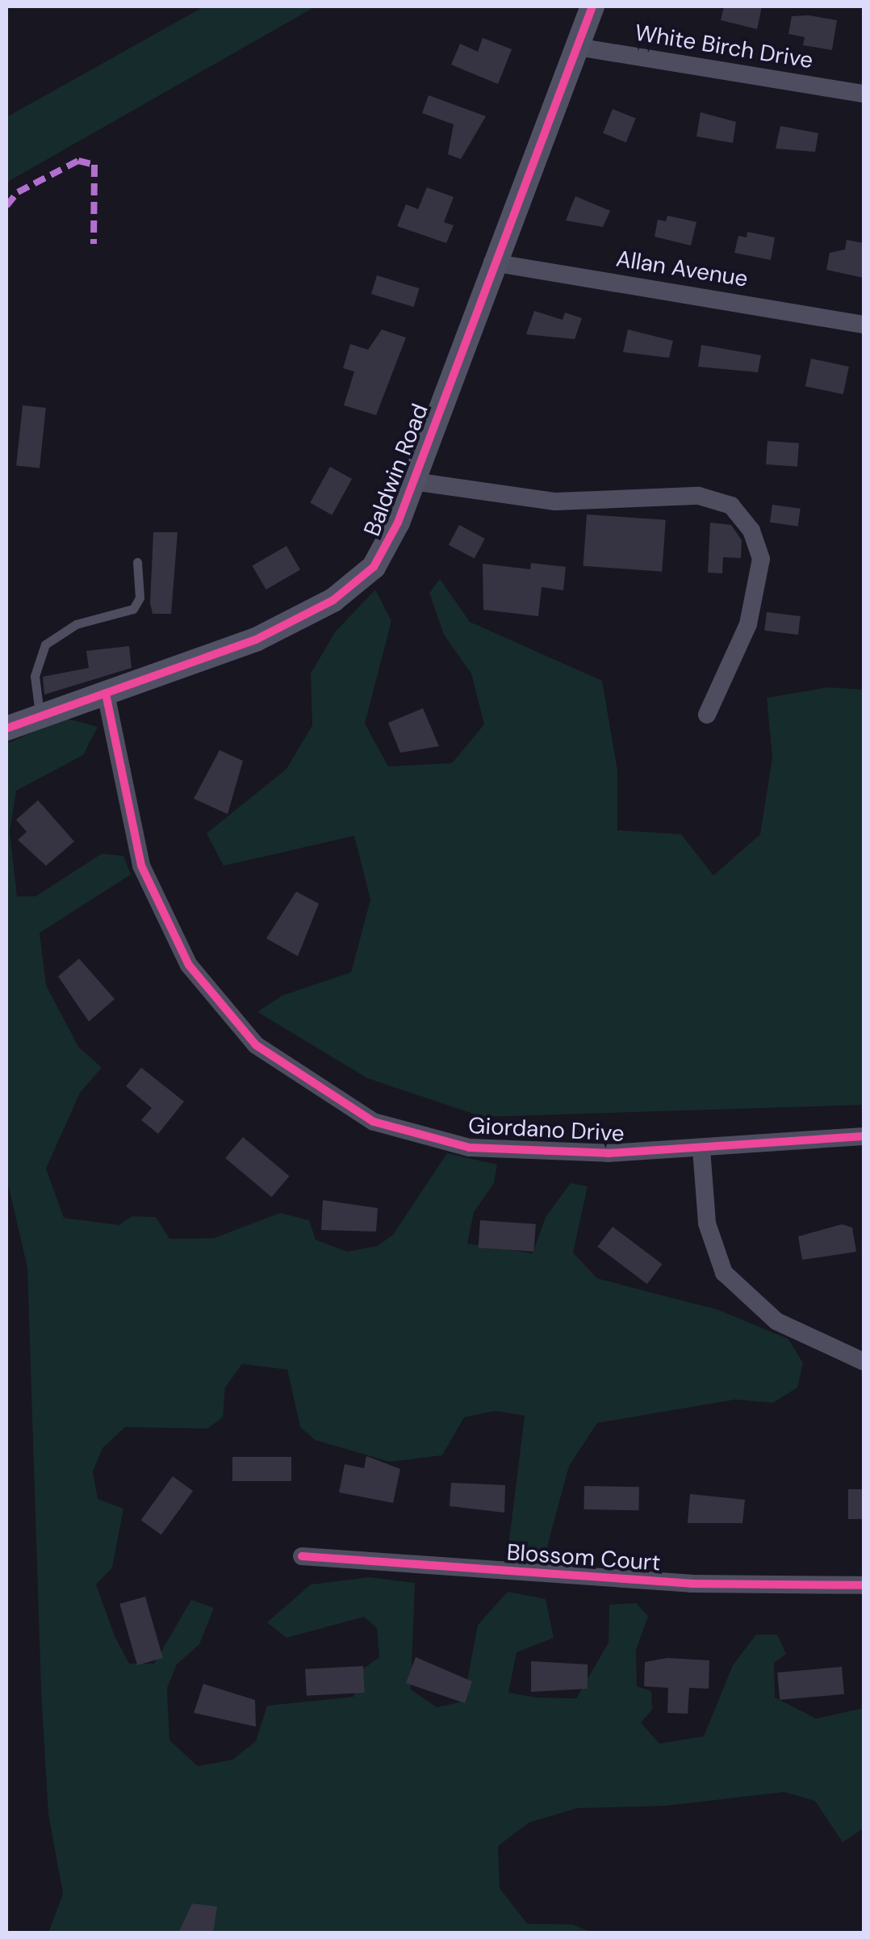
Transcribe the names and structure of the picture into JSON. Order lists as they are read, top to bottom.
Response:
{
  "streets": {
    "street": [
      "White Birch Drive",
      "Allan Avenue",
      "Baldwin Road",
      "Giordano Drive",
      "Blossom Court"
    ]
  },
  "crossings": [
    ["White Birch Drive", "Baldwin Road"],
    ["Allan Avenue", "Baldwin Road"],
    ["Baldwin Road", "Giordano Drive"]
  ]
}
